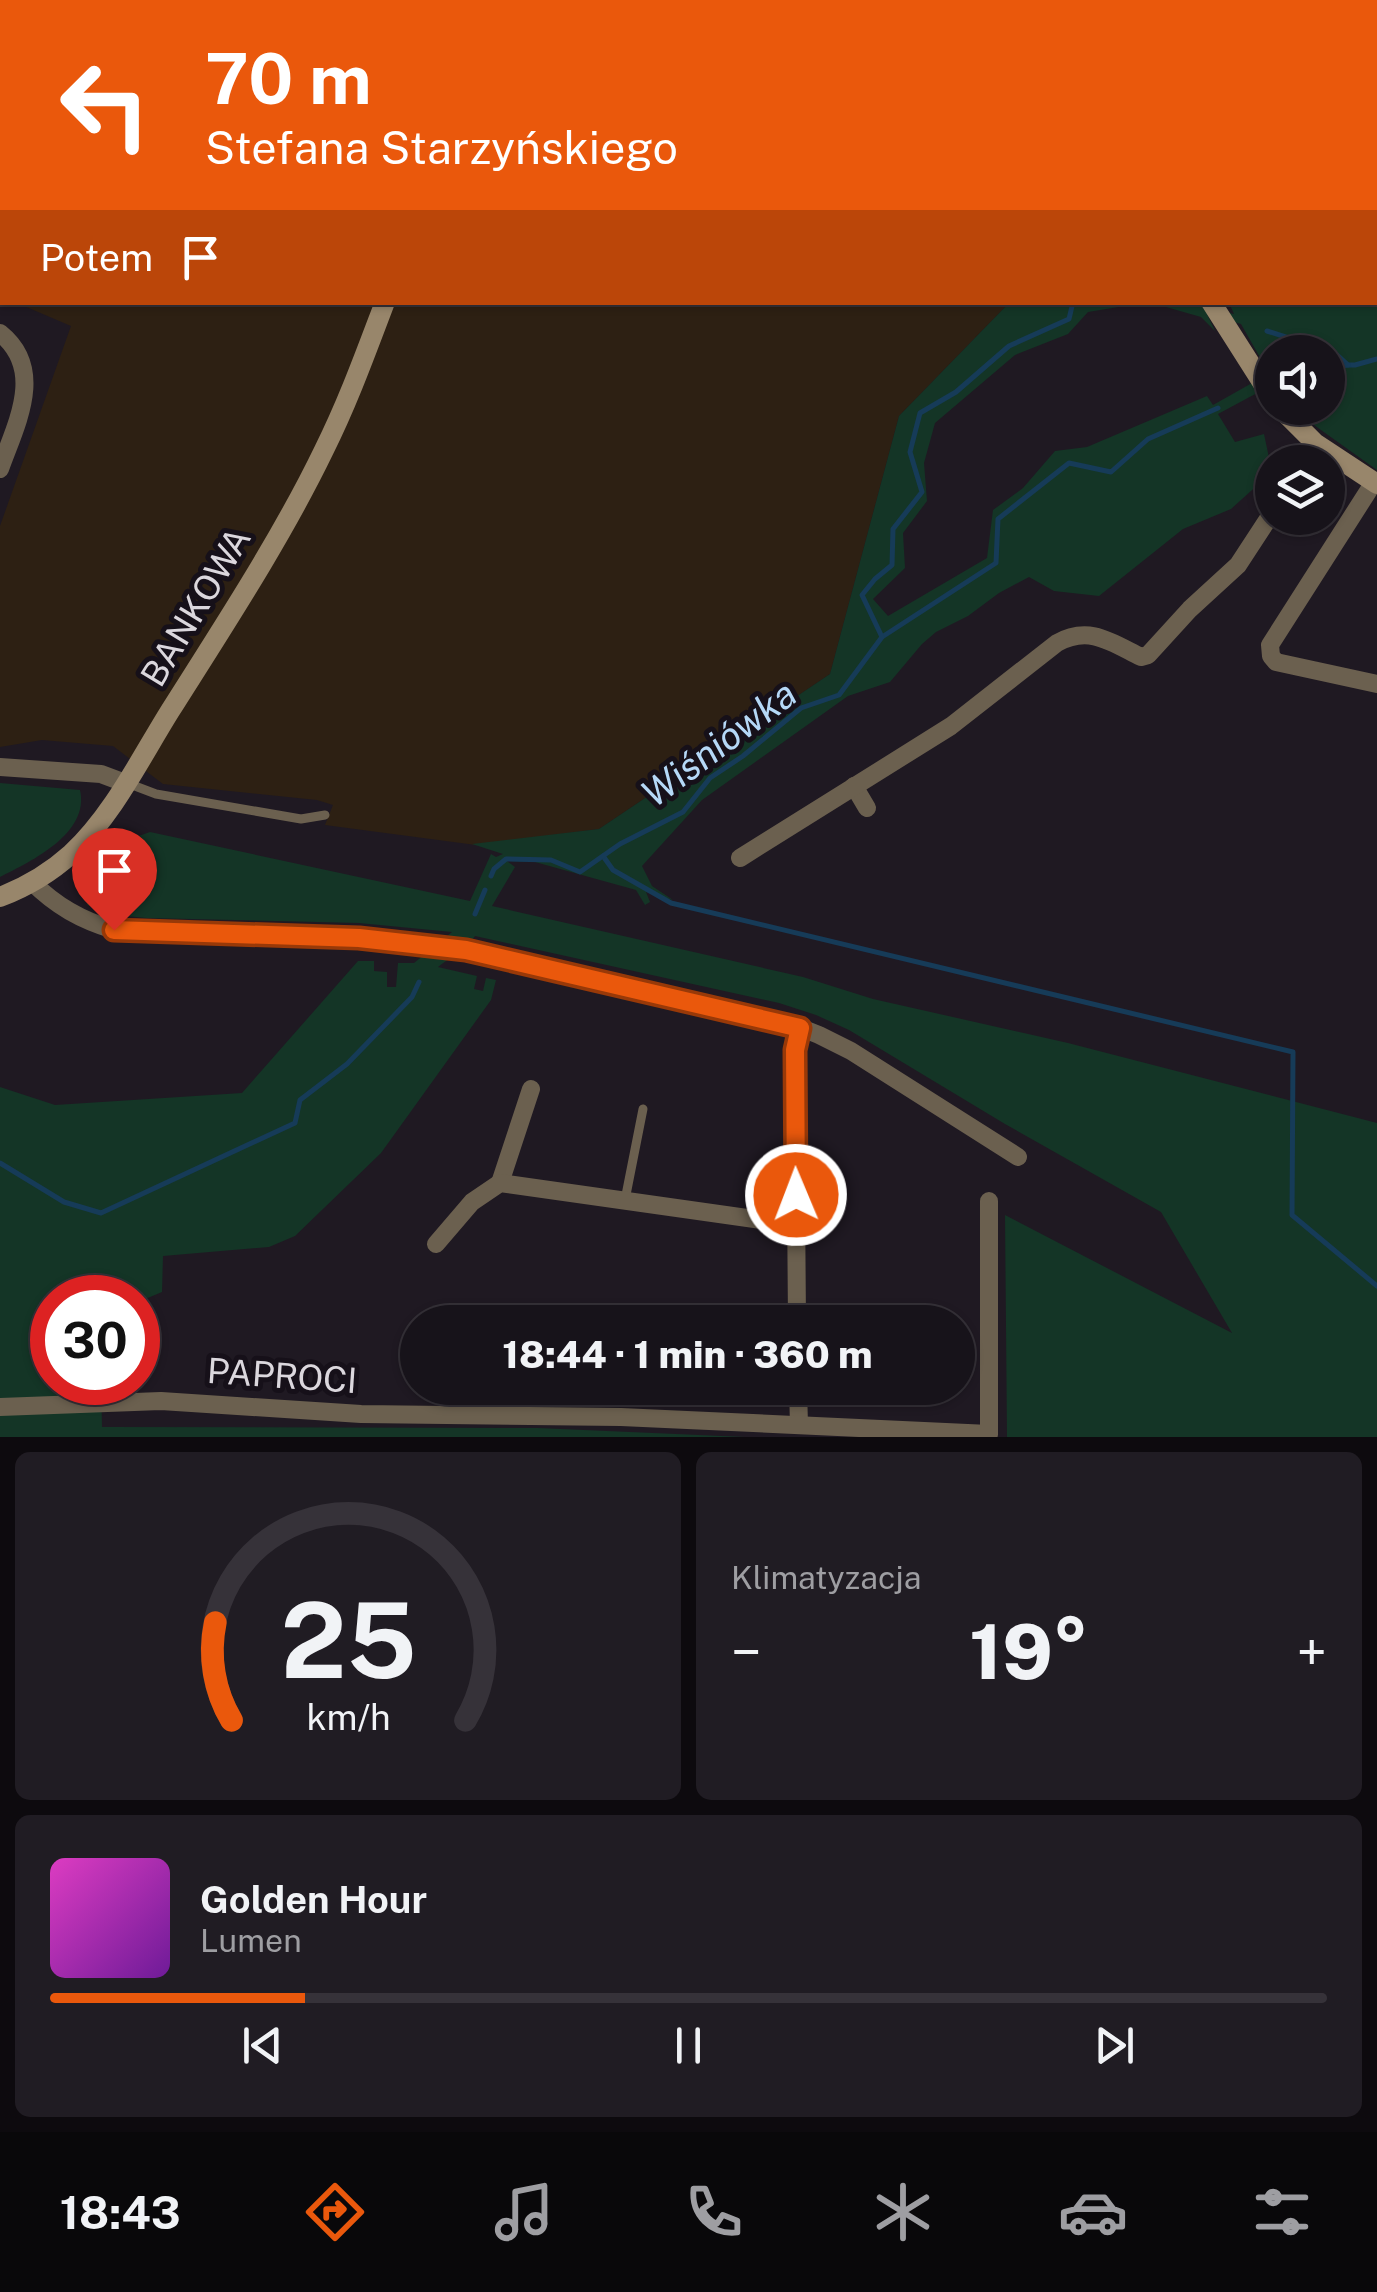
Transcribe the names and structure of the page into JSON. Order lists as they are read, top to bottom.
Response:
{
  "streets": {
    "street": ["BANKOWA", "PAPROCI"]
  },
  "water": ["Wiśniówka"],
  "page": {
    "turn": ["70 m", "Stefana Starzyńskiego"],
    "then": "Potem",
    "limit": "30",
    "trip": "18:44 · 1 min · 360 m",
    "tile": "Klimatyzacja",
    "heat": ["−", "19°", "+"],
    "song": ["Golden Hour", "Lumen"],
    "tabs": "18:43",
    "gauge": ["25", "km/h"]
  }
}
